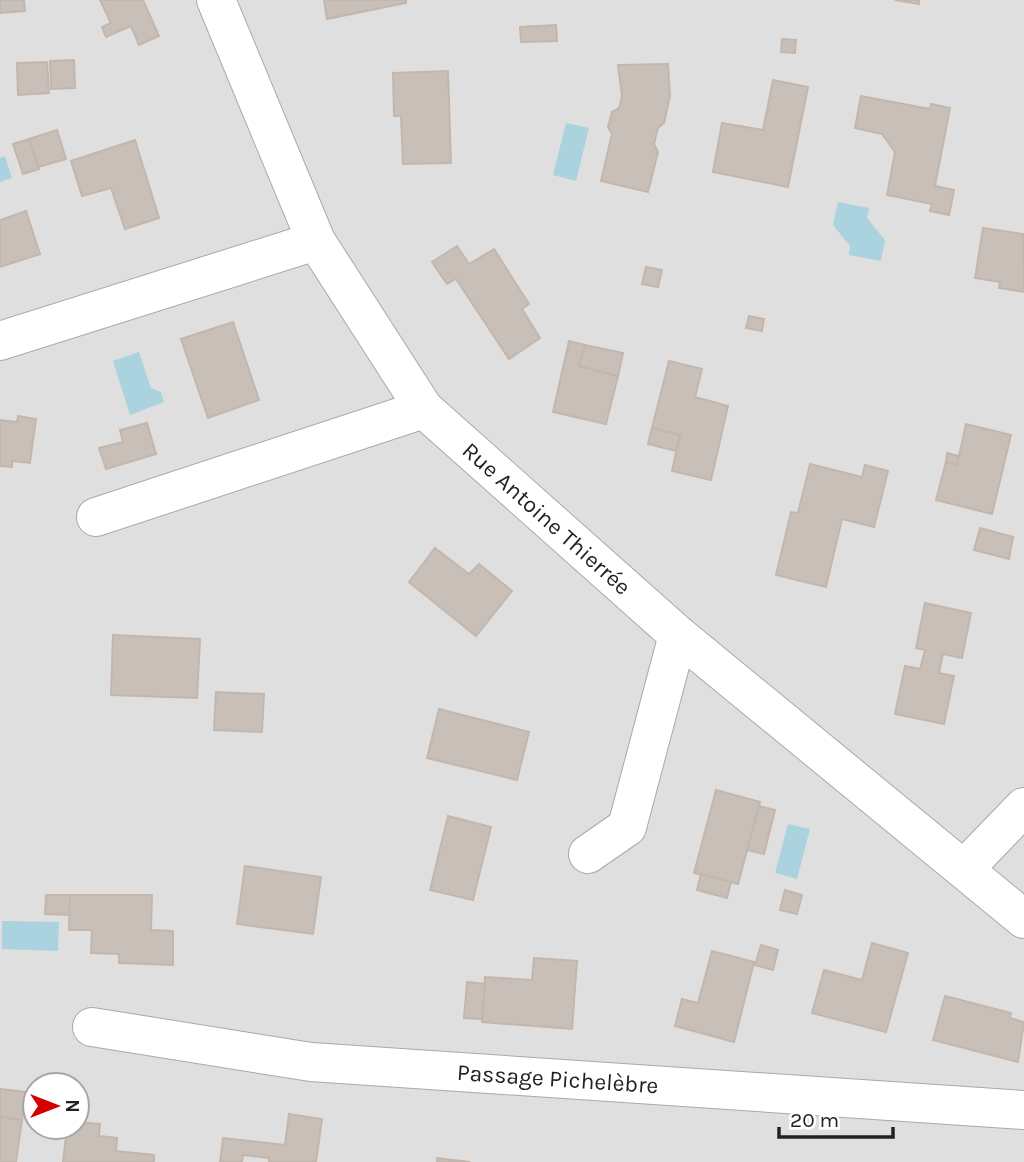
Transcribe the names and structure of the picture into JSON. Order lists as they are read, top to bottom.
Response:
{
  "streets": {
    "street": ["Rue Antoine Thierrée", "Passage Pichelèbre"]
  },
  "scale_bar": "20 m",
  "north": "right"
}
